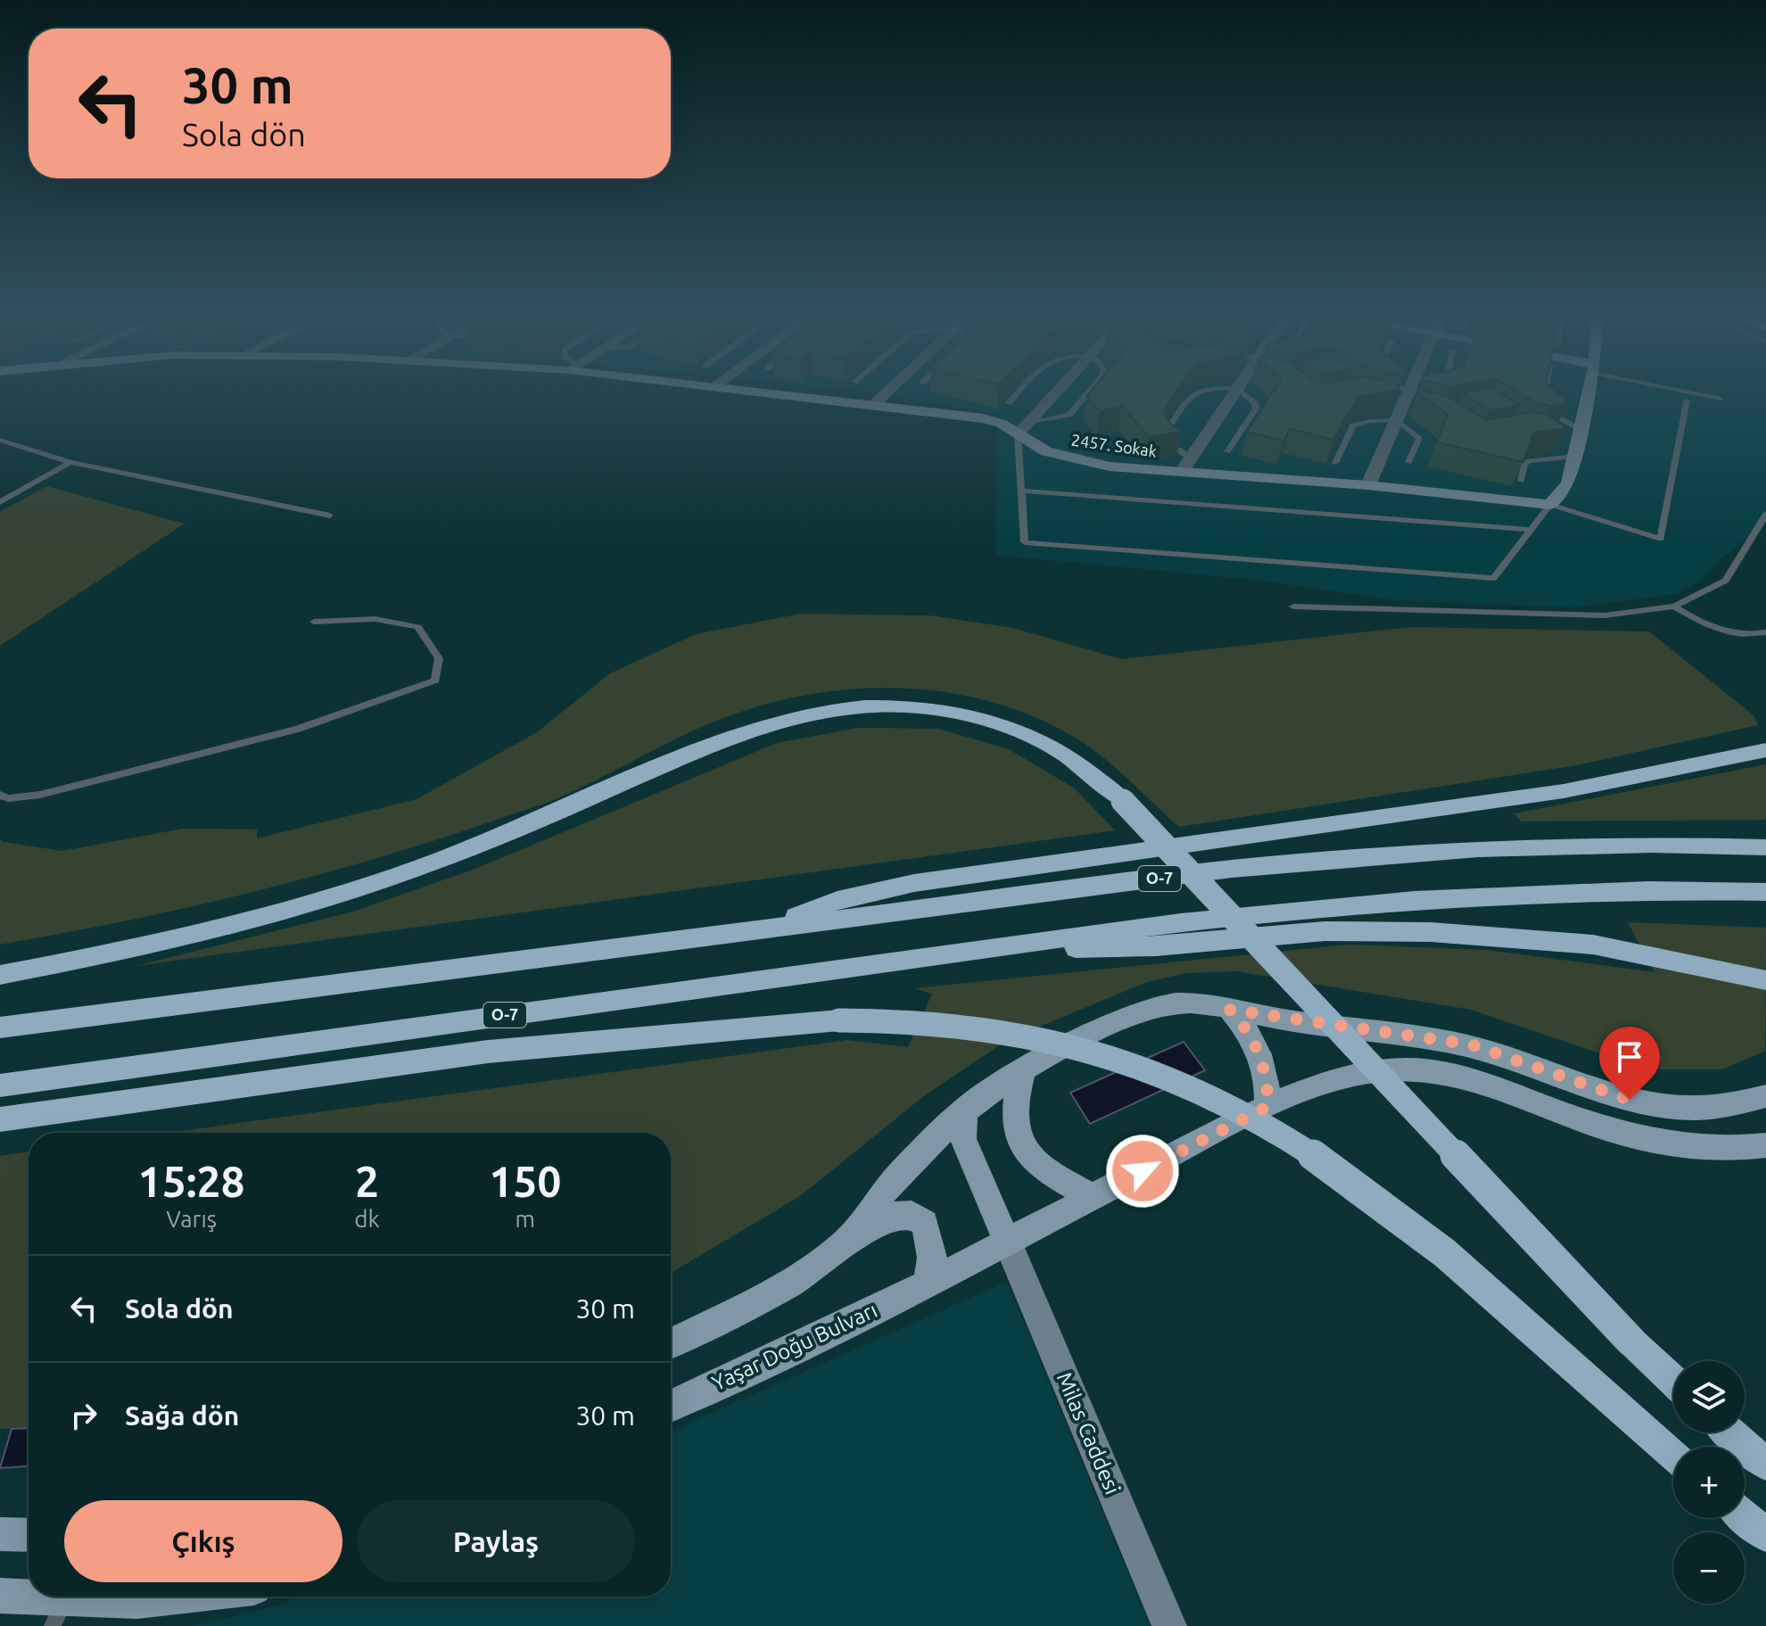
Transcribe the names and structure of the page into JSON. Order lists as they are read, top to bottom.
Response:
{
  "streets": {
    "highway": ["O-7"],
    "main road": ["Yaşar Doğu Bulvarı"],
    "street": ["2457. Sokak", "Milas Caddesi"]
  },
  "crossings": [
    ["Yaşar Doğu Bulvarı", "Milas Caddesi"]
  ],
  "page": {
    "turn": ["30 m", "Sola dön"],
    "eta": [
      "15:28",
      "Varış",
      "2",
      "dk",
      "150",
      "m"
    ],
    "list": [
      {
        "name": "Sola dön",
        "value": "30 m"
      },
      {
        "name": "Sağa dön",
        "value": "30 m"
      }
    ],
    "map_buttons": ["+", "−"],
    "buttons": ["Çıkış", "Paylaş"]
  }
}
